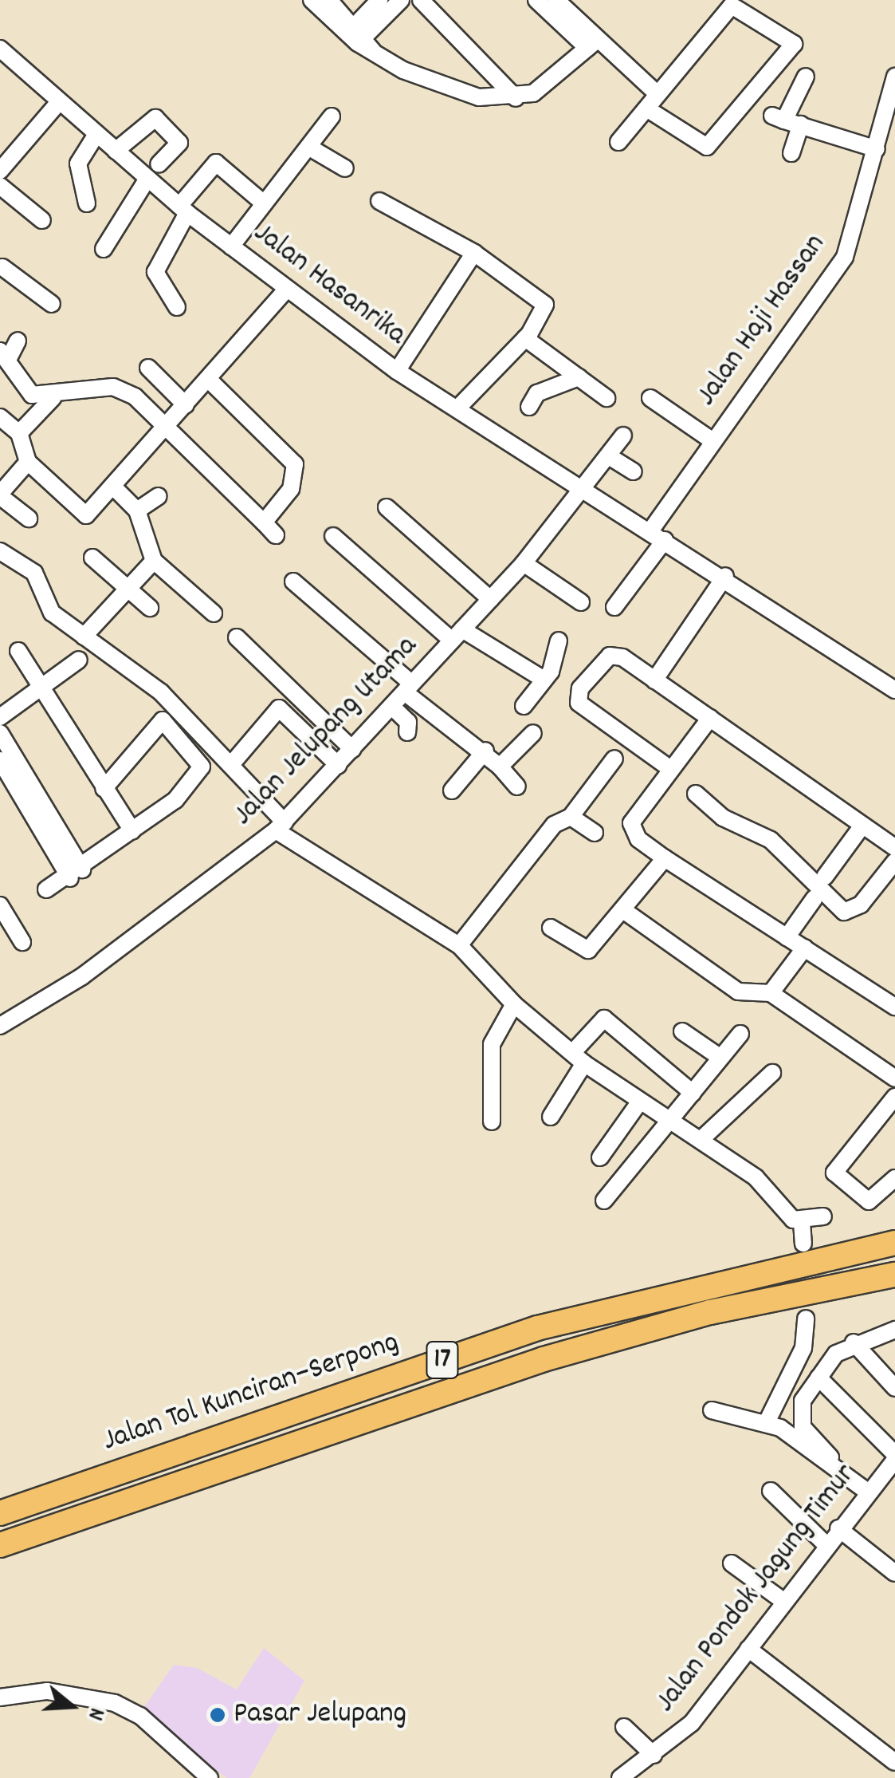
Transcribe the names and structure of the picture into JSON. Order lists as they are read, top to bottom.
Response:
{
  "streets": {
    "highway": ["17", "Jalan Tol Kunciran–Serpong"],
    "street": [
      "Jalan Hasanrika",
      "Jalan Haji Hassan",
      "Jalan Jelupang Utama",
      "Jalan Pondok Jagung Timur"
    ]
  },
  "crossings": [
    ["Jalan Hasanrika", "Jalan Haji Hassan"],
    ["Jalan Hasanrika", "Jalan Jelupang Utama"]
  ],
  "places": ["Pasar Jelupang"],
  "north": "right"
}
